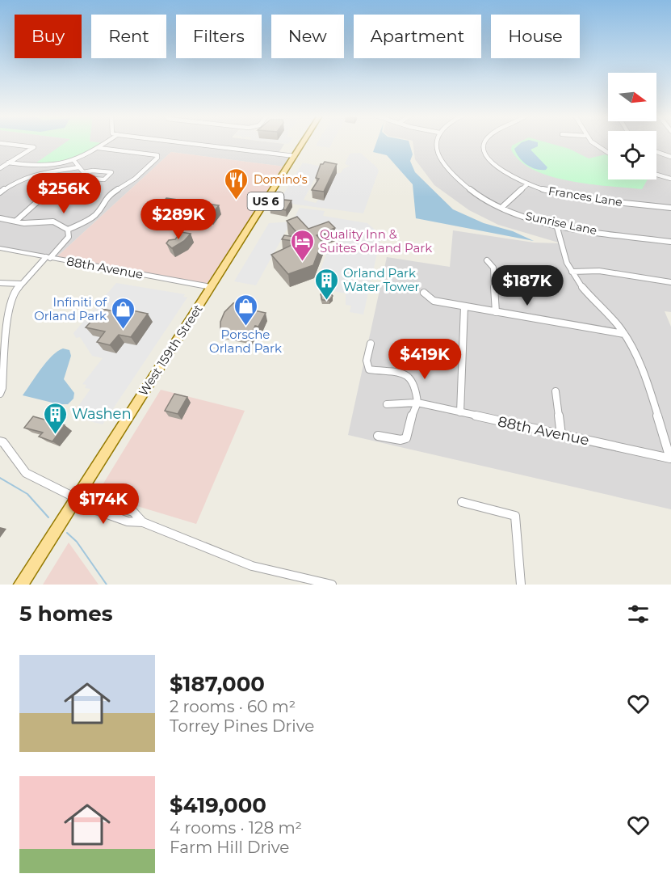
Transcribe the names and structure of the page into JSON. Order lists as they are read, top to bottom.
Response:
{
  "streets": {
    "main road": ["US 6", "West 159th Street"],
    "street": ["Frances Lane", "Sunrise Lane", "88th Avenue"]
  },
  "crossings": [
    ["88th Avenue", "West 159th Street"]
  ],
  "places": {
    "restaurant": ["Domino's"],
    "hotel": ["Quality Inn & Suites Orland Park"],
    "building": ["Orland Park Water Tower", "Washen"],
    "shop": ["Porsche Orland Park", "Infiniti of Orland Park"]
  },
  "north": "right",
  "page": {
    "chip": [
      "Buy",
      "Rent",
      "Filters",
      "New",
      "Apartment",
      "House"
    ],
    "price": [
      "$256K",
      "$289K",
      "$187K",
      "$419K",
      "$174K"
    ],
    "heading": "5 homes",
    "list": [
      {
        "name": "$187,000",
        "note": "2 rooms · 60 m² · Torrey Pines Drive"
      },
      {
        "name": "$419,000",
        "note": "4 rooms · 128 m² · Farm Hill Drive"
      }
    ]
  }
}
